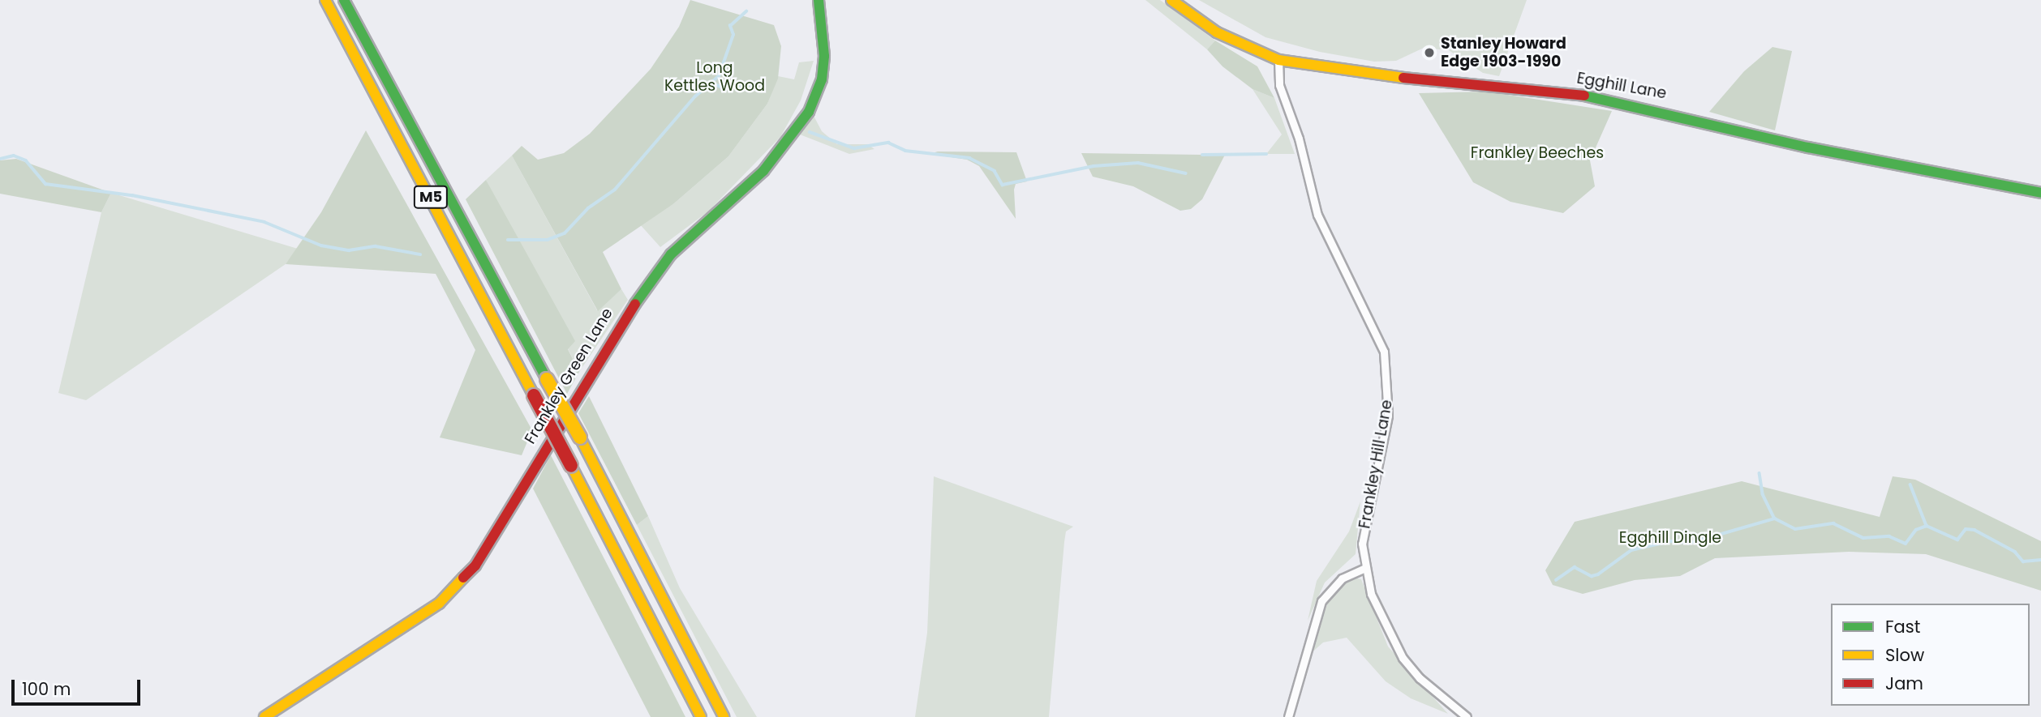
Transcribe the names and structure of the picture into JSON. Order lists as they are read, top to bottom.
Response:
{
  "streets": {
    "main road": ["Egghill Lane", "M5", "Frankley Green Lane"],
    "street": ["Frankley Hill Lane"]
  },
  "crossings": [
    ["Egghill Lane", "Frankley Hill Lane"]
  ],
  "parks": ["Long Kettles Wood", "Frankley Beeches", "Egghill Dingle"],
  "places": ["Stanley Howard Edge 1903-1990"],
  "legend": ["Fast", "Slow", "Jam"],
  "scale_bar": "100 m"
}
